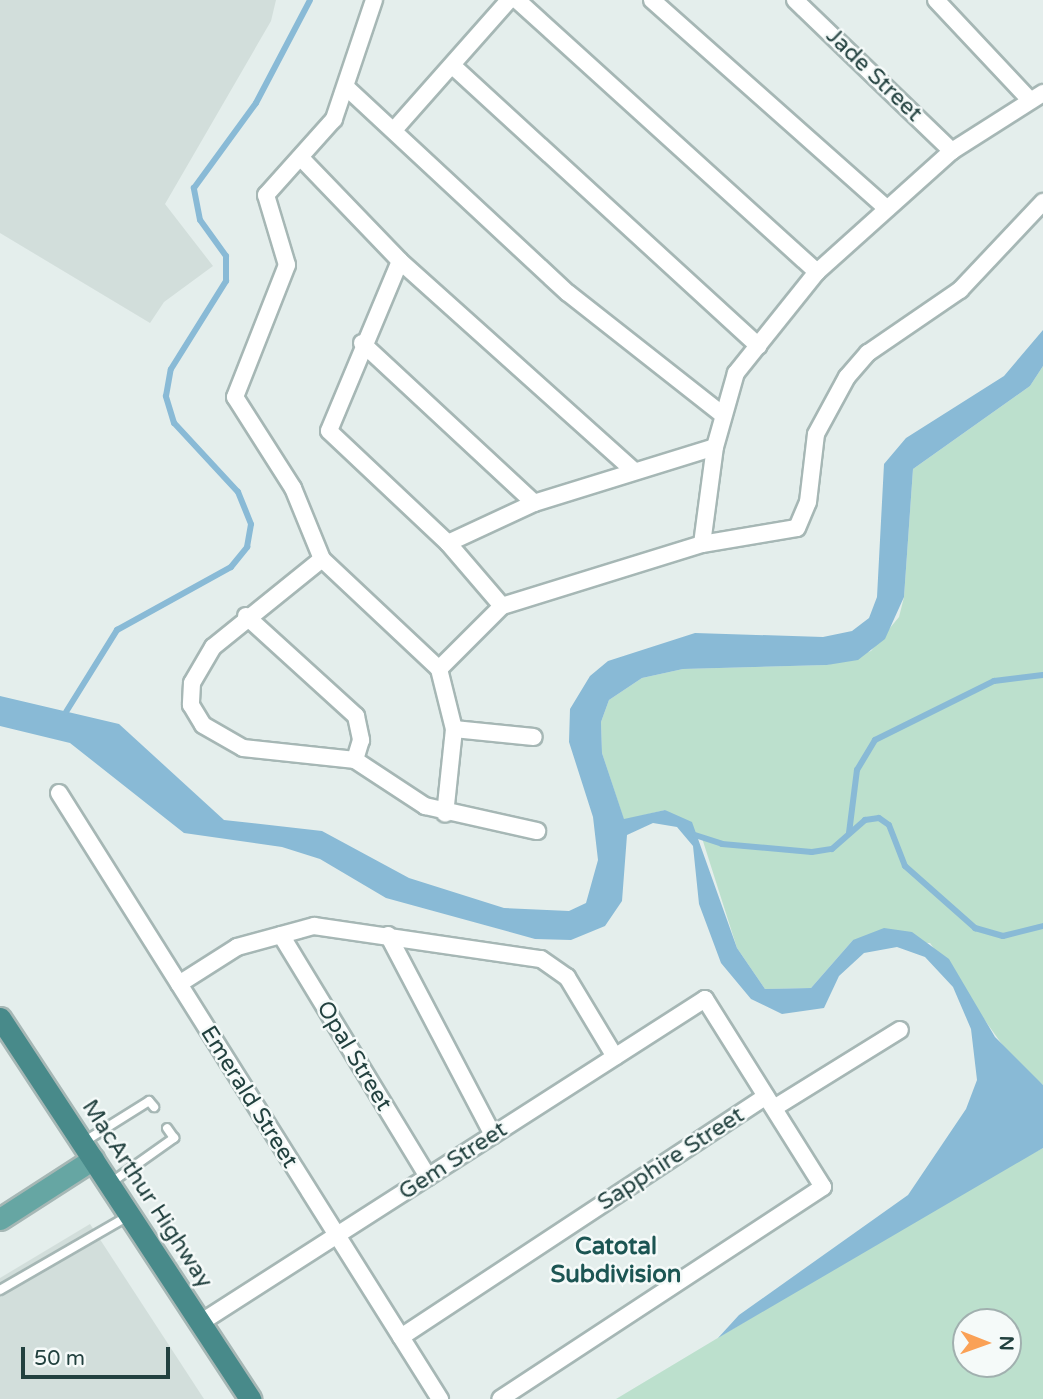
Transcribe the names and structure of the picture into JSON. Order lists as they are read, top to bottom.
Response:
{
  "streets": {
    "highway": ["MacArthur Highway"],
    "street": [
      "Jade Street",
      "Opal Street",
      "Emerald Street",
      "Sapphire Street",
      "Gem Street"
    ]
  },
  "crossings": [
    ["Opal Street", "Gem Street"],
    ["Emerald Street", "Sapphire Street"],
    ["Emerald Street", "Gem Street"],
    ["Sapphire Street", "Gem Street"],
    ["Gem Street", "MacArthur Highway"]
  ],
  "districts": ["Catotal Subdivision"],
  "scale_bar": "50 m",
  "north": "right"
}
